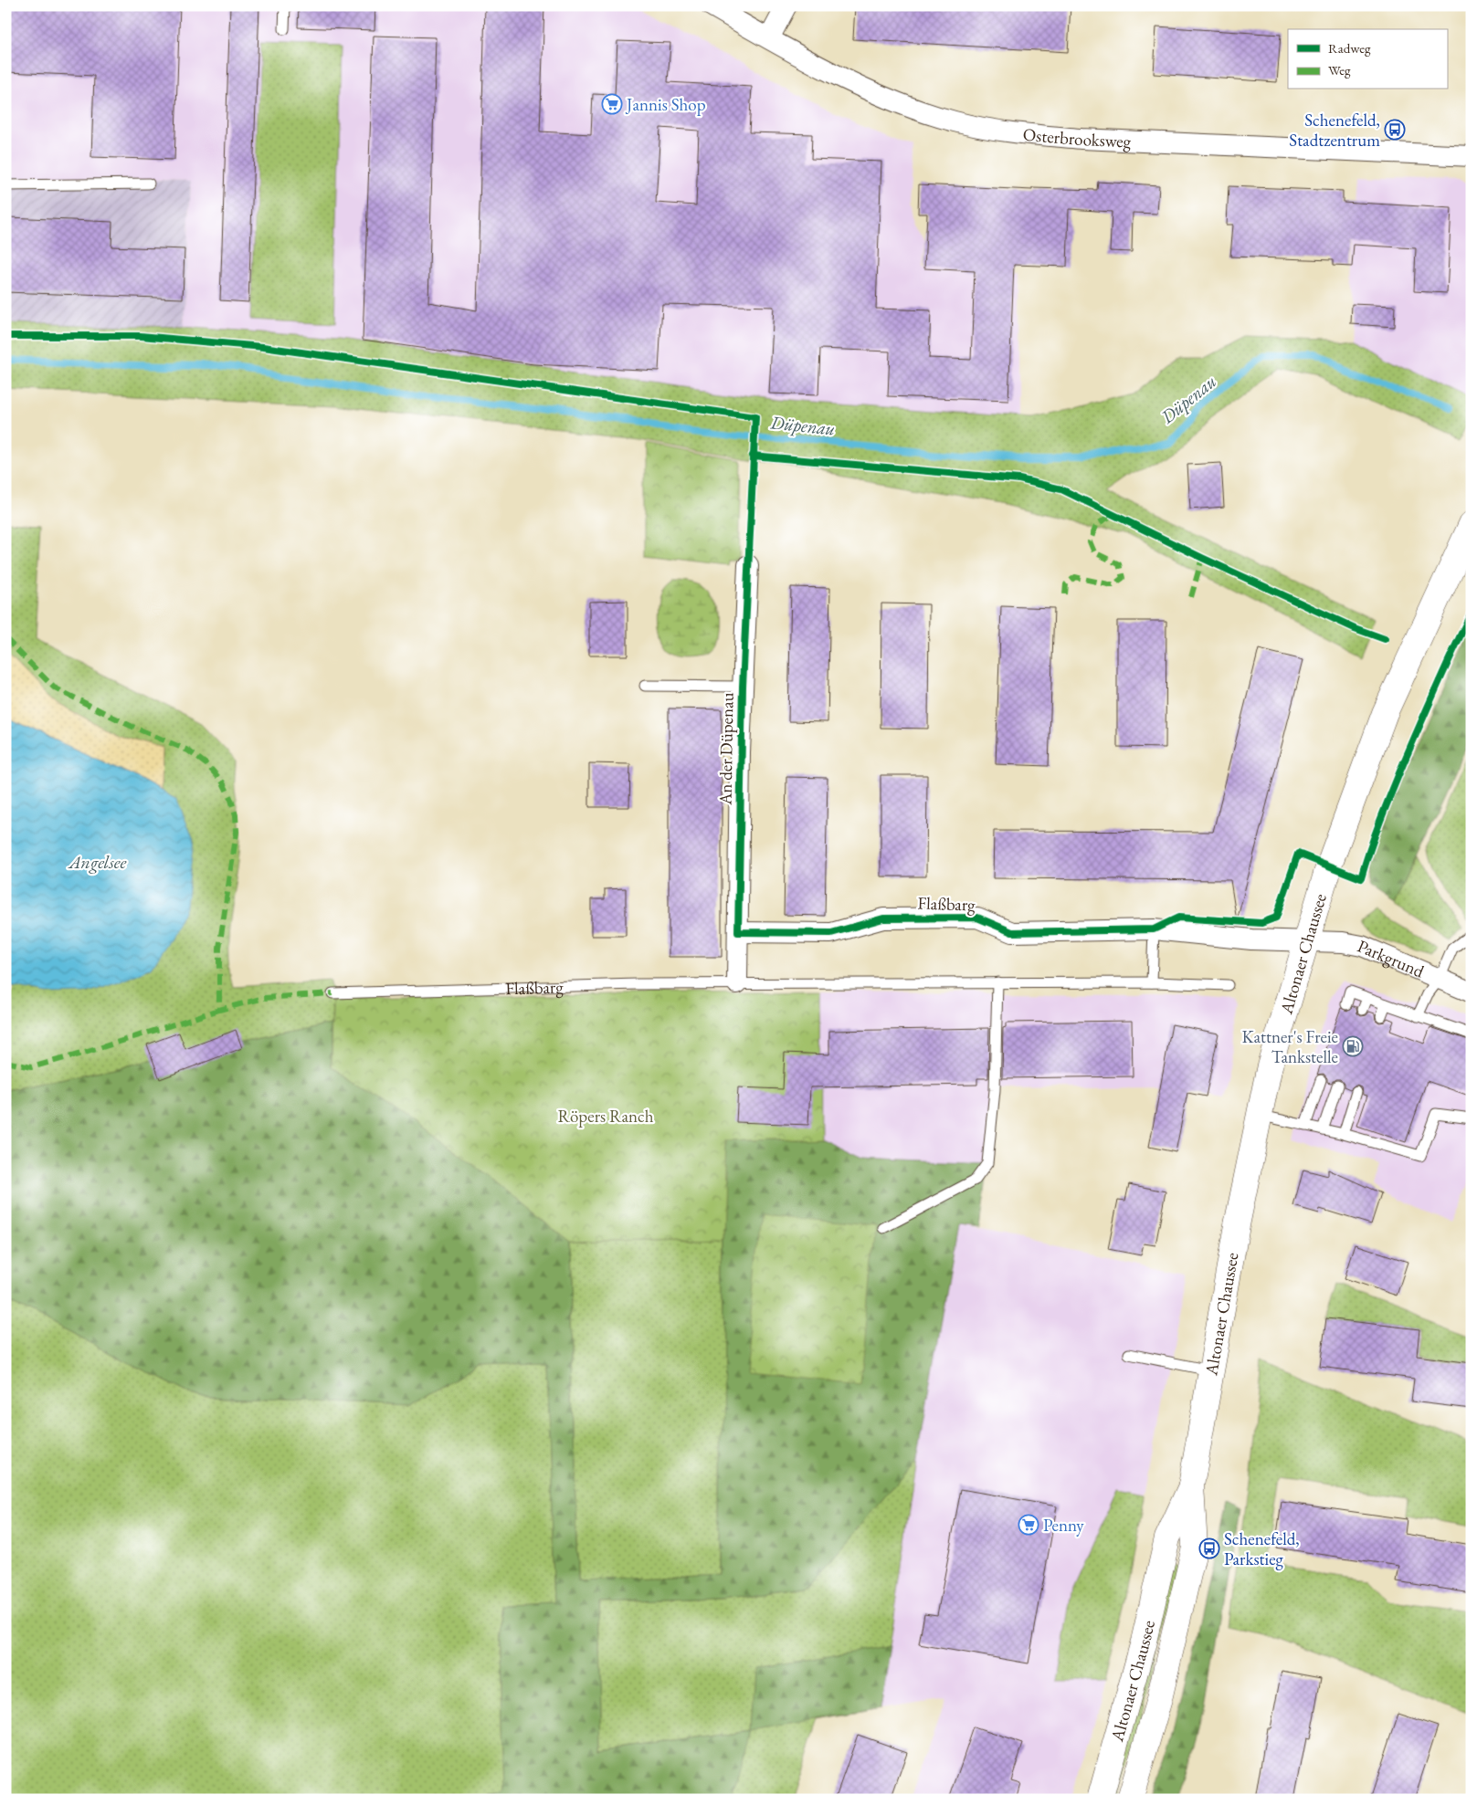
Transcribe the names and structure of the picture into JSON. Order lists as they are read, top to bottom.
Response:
{
  "streets": {
    "main road": ["Altonaer Chaussee"],
    "street": [
      "Osterbrooksweg",
      "An der Düpenau",
      "Flaßbarg",
      "Parkgrund"
    ]
  },
  "crossings": [
    ["An der Düpenau", "Flaßbarg"],
    ["Flaßbarg", "Altonaer Chaussee"],
    ["Flaßbarg", "Parkgrund"],
    ["Altonaer Chaussee", "Parkgrund"]
  ],
  "water": ["Düpenau", "Angelsee"],
  "parks": ["Röpers Ranch"],
  "places": {
    "supermarket": ["Jannis Shop", "Penny"],
    "bus stop": ["Schenefeld, Stadtzentrum", "Schenefeld, Parkstieg"],
    "fuel station": ["Kattner's Freie Tankstelle"]
  },
  "legend": ["Radweg", "Weg"]
}
